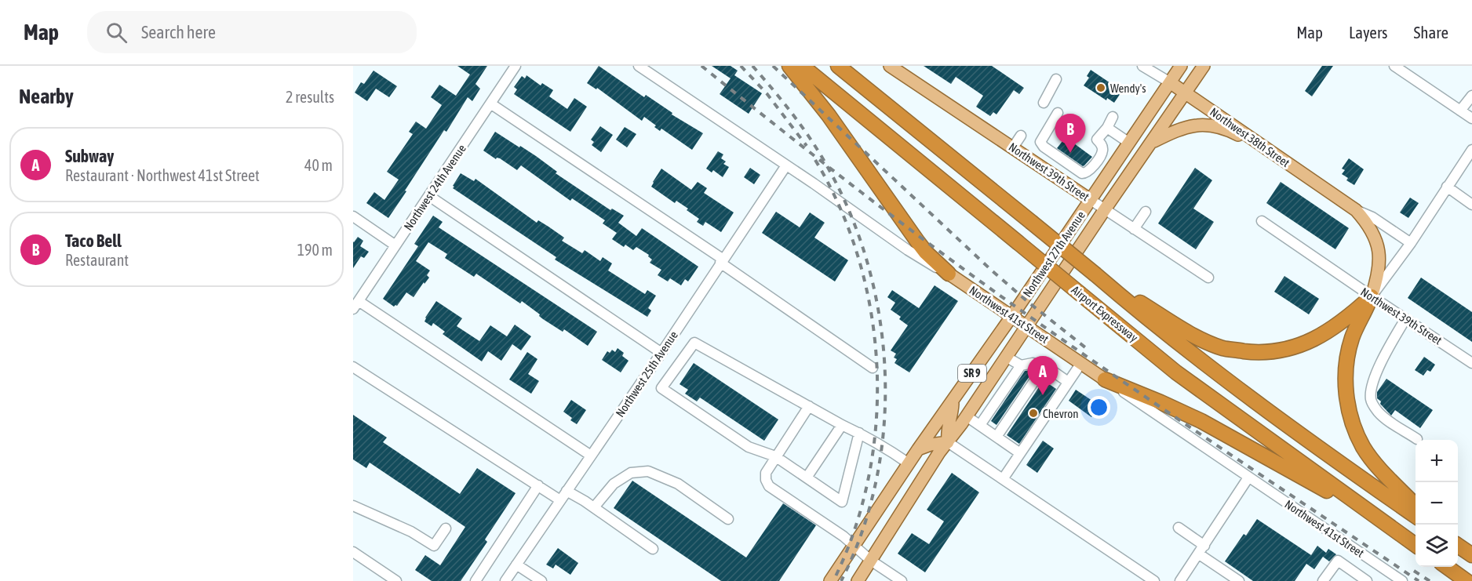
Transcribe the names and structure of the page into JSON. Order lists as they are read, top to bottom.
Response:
{
  "streets": {
    "highway": ["Airport Expressway"],
    "main road": [
      "Northwest 38th Street",
      "Northwest 39th Street",
      "Northwest 27th Avenue",
      "Northwest 41st Street",
      "SR 9"
    ],
    "street": ["Northwest 24th Avenue", "Northwest 25th Avenue"]
  },
  "crossings": [
    ["Northwest 38th Street", "Northwest 39th Street"],
    ["Northwest 38th Street", "Northwest 27th Avenue"],
    ["Northwest 39th Street", "Northwest 27th Avenue"],
    ["Northwest 27th Avenue", "Northwest 41st Street"],
    ["Northwest 41st Street", "Northwest 25th Avenue"]
  ],
  "places": ["Wendy's", "Chevron"],
  "page": {
    "header": "Map",
    "search": "Search here",
    "nav": ["Map", "Layers", "Share"],
    "heading": ["Nearby", "2 results"],
    "pins": ["B", "A"],
    "list": [
      {
        "mark": "A",
        "name": "Subway",
        "note": "Restaurant · Northwest 41st Street",
        "value": "40 m"
      },
      {
        "mark": "B",
        "name": "Taco Bell",
        "note": "Restaurant",
        "value": "190 m"
      }
    ],
    "map_buttons": ["+", "−"]
  }
}
